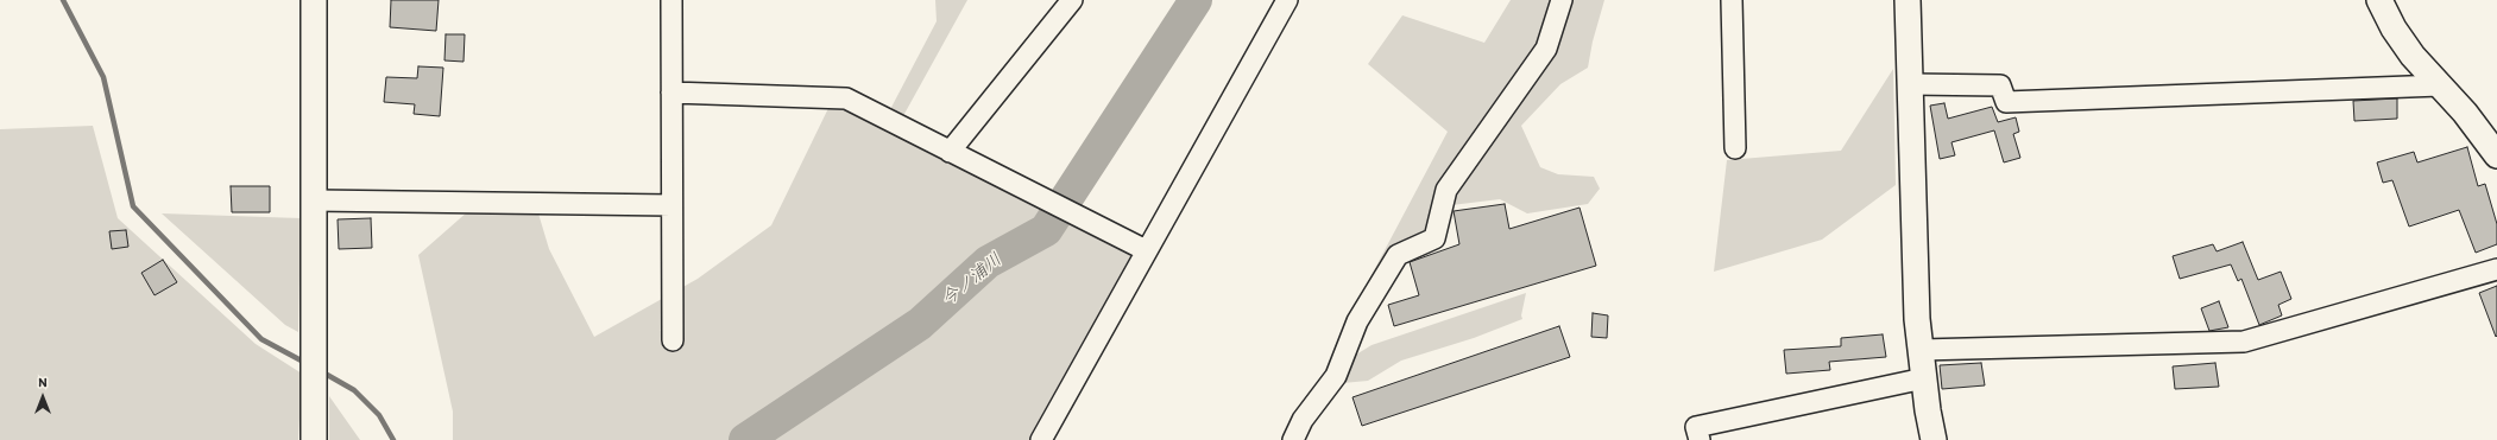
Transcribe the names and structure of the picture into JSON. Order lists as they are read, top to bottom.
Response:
{
  "water": ["今ノ浦川"],
  "north": "top"
}
